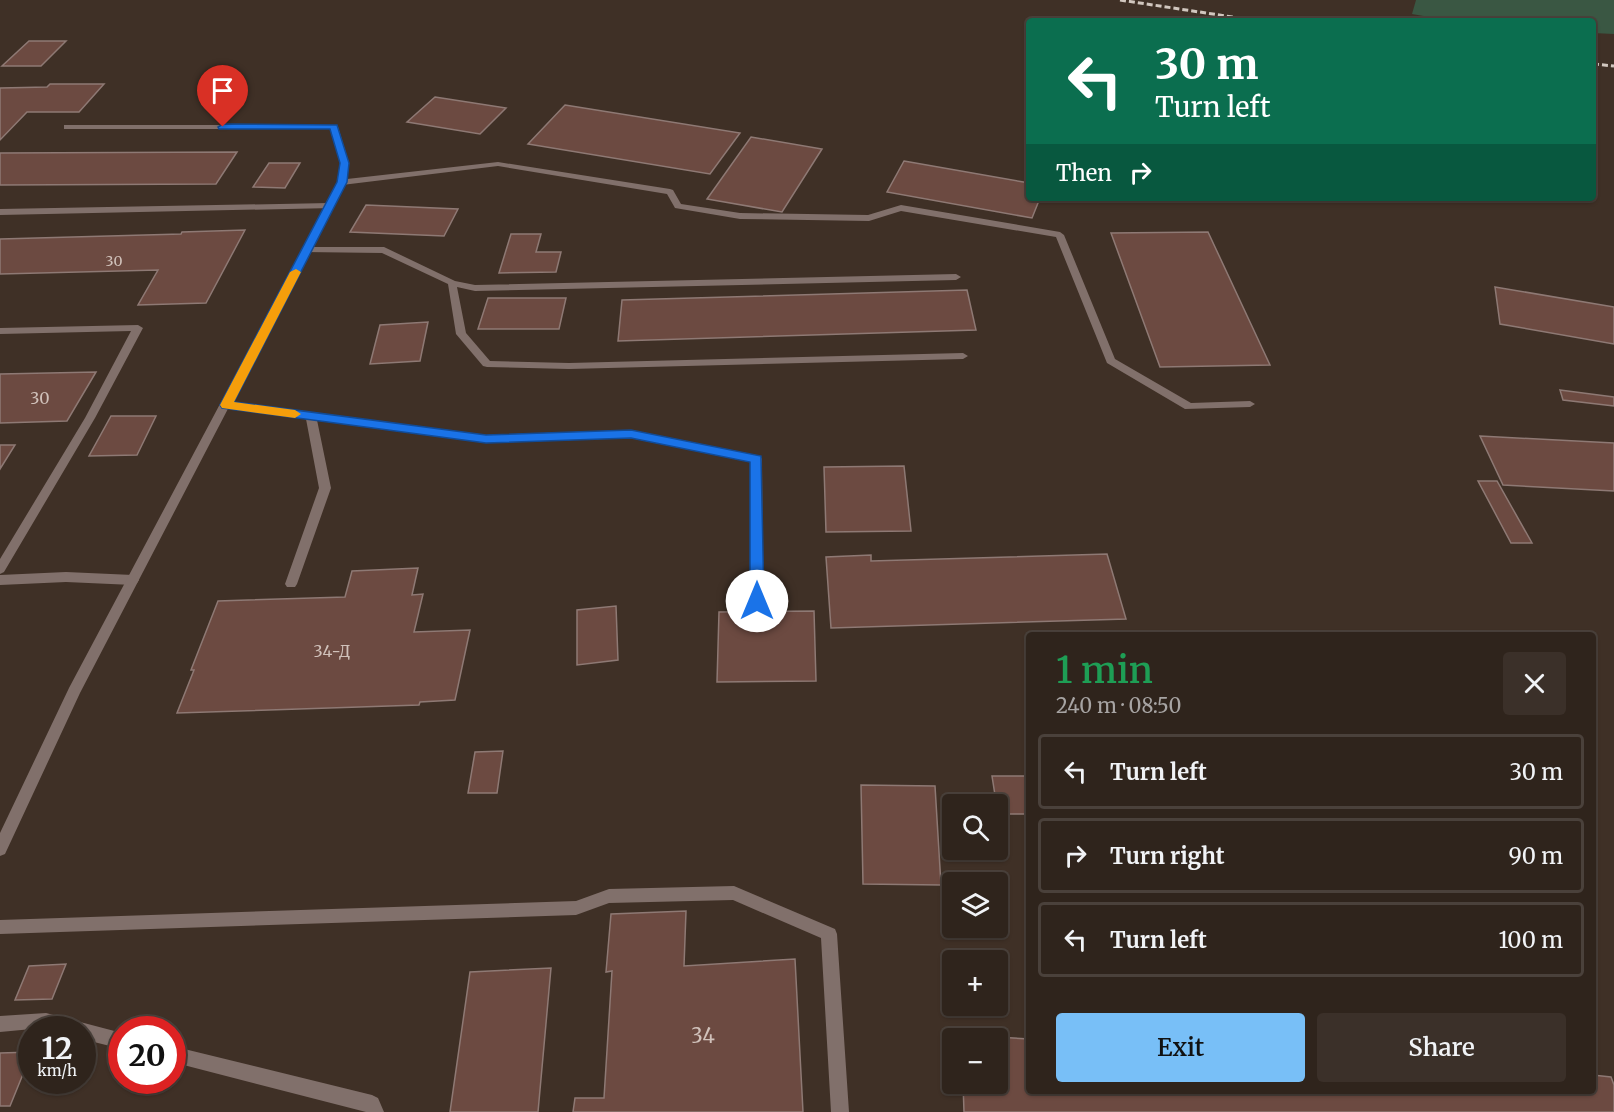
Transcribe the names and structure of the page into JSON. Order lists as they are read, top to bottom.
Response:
{
  "house_numbers": [
    "30",
    "30",
    "34-Д",
    "34"
  ],
  "page": {
    "turn": ["30 m", "Turn left"],
    "then": "Then",
    "heading": ["1 min", "240 m · 08:50"],
    "list": [
      {
        "name": "Turn left",
        "value": "30 m"
      },
      {
        "name": "Turn right",
        "value": "90 m"
      },
      {
        "name": "Turn left",
        "value": "100 m"
      }
    ],
    "map_buttons": ["+", "−"],
    "buttons": ["Exit", "Share"],
    "speed": "12 km/h",
    "limit": "20"
  }
}
